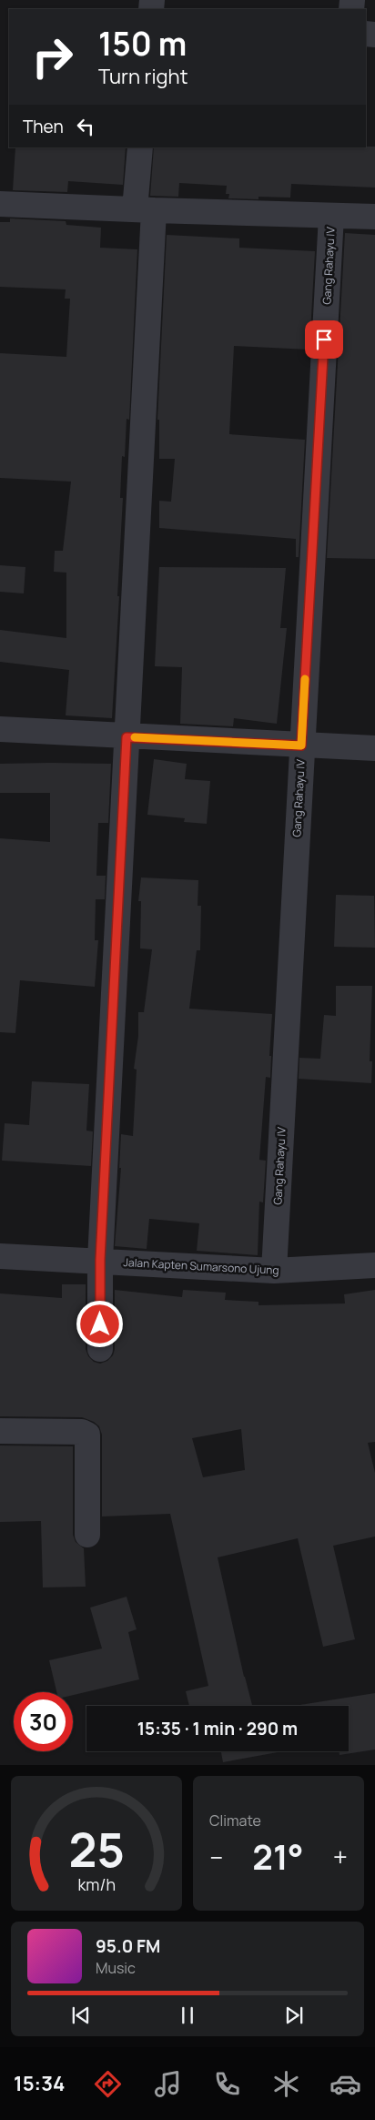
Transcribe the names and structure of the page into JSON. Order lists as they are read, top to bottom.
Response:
{
  "streets": {
    "street": ["Gang Rahayu IV", "Jalan Kapten Sumarsono Ujung"]
  },
  "crossings": [
    ["Gang Rahayu IV", "Jalan Kapten Sumarsono Ujung"]
  ],
  "page": {
    "turn": ["150 m", "Turn right"],
    "then": "Then",
    "limit": "30",
    "trip": "15:35 · 1 min · 290 m",
    "tile": "Climate",
    "heat": ["−", "21°", "+"],
    "song": ["95.0 FM", "Music"],
    "tabs": "15:34",
    "gauge": ["25", "km/h"]
  }
}
